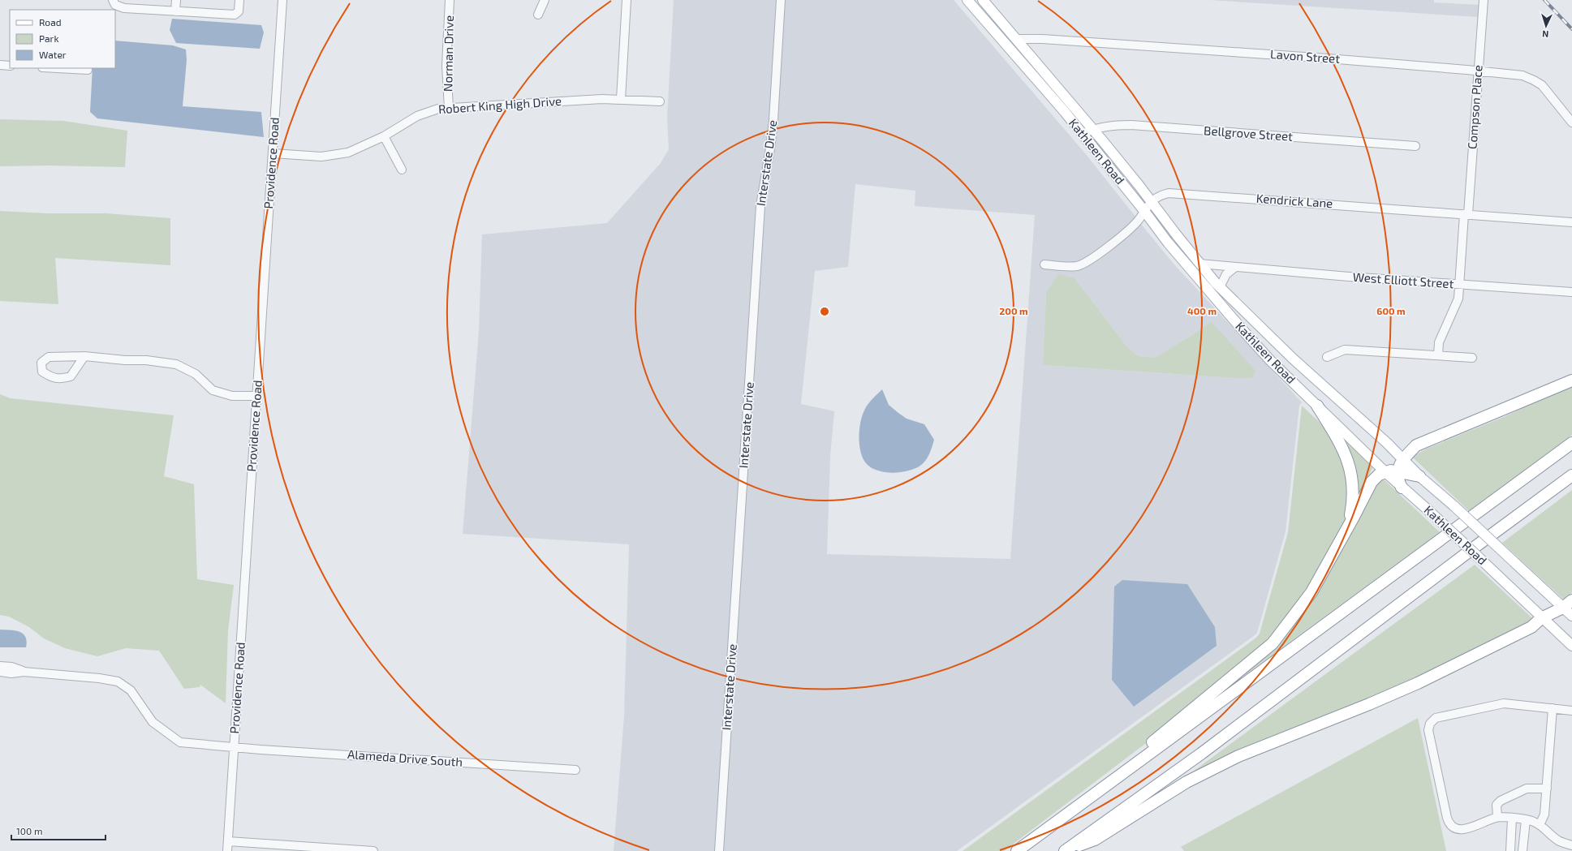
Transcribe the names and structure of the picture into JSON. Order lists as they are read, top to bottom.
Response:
{
  "streets": {
    "main road": ["Kathleen Road"],
    "street": [
      "Norman Drive",
      "Lavon Street",
      "Robert King High Drive",
      "Compson Place",
      "Bellgrove Street",
      "Providence Road",
      "Interstate Drive",
      "Kendrick Lane",
      "West Elliott Street",
      "Alameda Drive South"
    ]
  },
  "crossings": [
    ["Norman Drive", "Robert King High Drive"],
    ["Lavon Street", "Compson Place"],
    ["Lavon Street", "Kathleen Road"],
    ["Robert King High Drive", "Providence Road"],
    ["Compson Place", "Kendrick Lane"],
    ["Compson Place", "West Elliott Street"],
    ["Bellgrove Street", "Kathleen Road"],
    ["Kathleen Road", "Kendrick Lane"],
    ["Kathleen Road", "West Elliott Street"],
    ["Providence Road", "Alameda Drive South"]
  ],
  "legend": ["Road", "Park", "Water"],
  "scale_bar": "100 m",
  "north": "bottom",
  "rings": ["200 m", "400 m", "600 m"]
}
